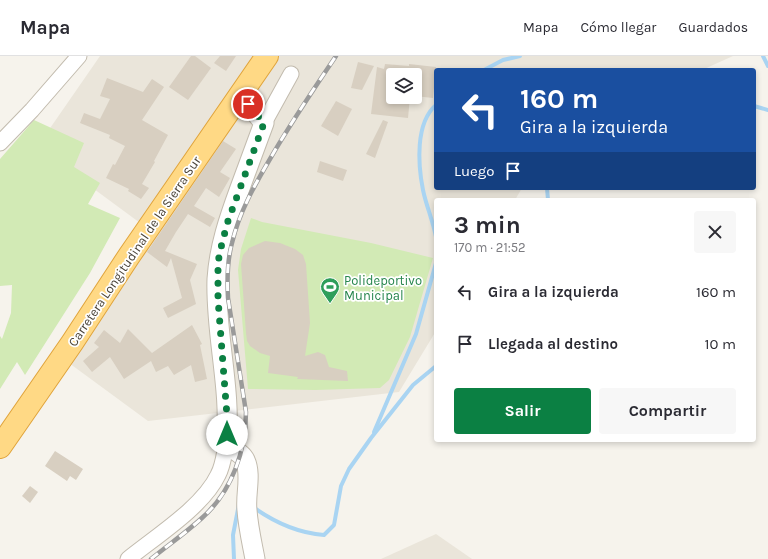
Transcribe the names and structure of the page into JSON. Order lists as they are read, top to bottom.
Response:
{
  "streets": {
    "highway": ["Carretera Longitudinal de la Sierra Sur"]
  },
  "places": {
    "sports": ["Polideportivo Municipal"]
  },
  "page": {
    "header": "Mapa",
    "nav": ["Mapa", "Cómo llegar", "Guardados"],
    "turn": ["160 m", "Gira a la izquierda"],
    "then": "Luego",
    "heading": ["3 min", "170 m · 21:52"],
    "list": [
      {
        "name": "Gira a la izquierda",
        "value": "160 m"
      },
      {
        "name": "Llegada al destino",
        "value": "10 m"
      }
    ],
    "buttons": ["Salir", "Compartir"]
  }
}
